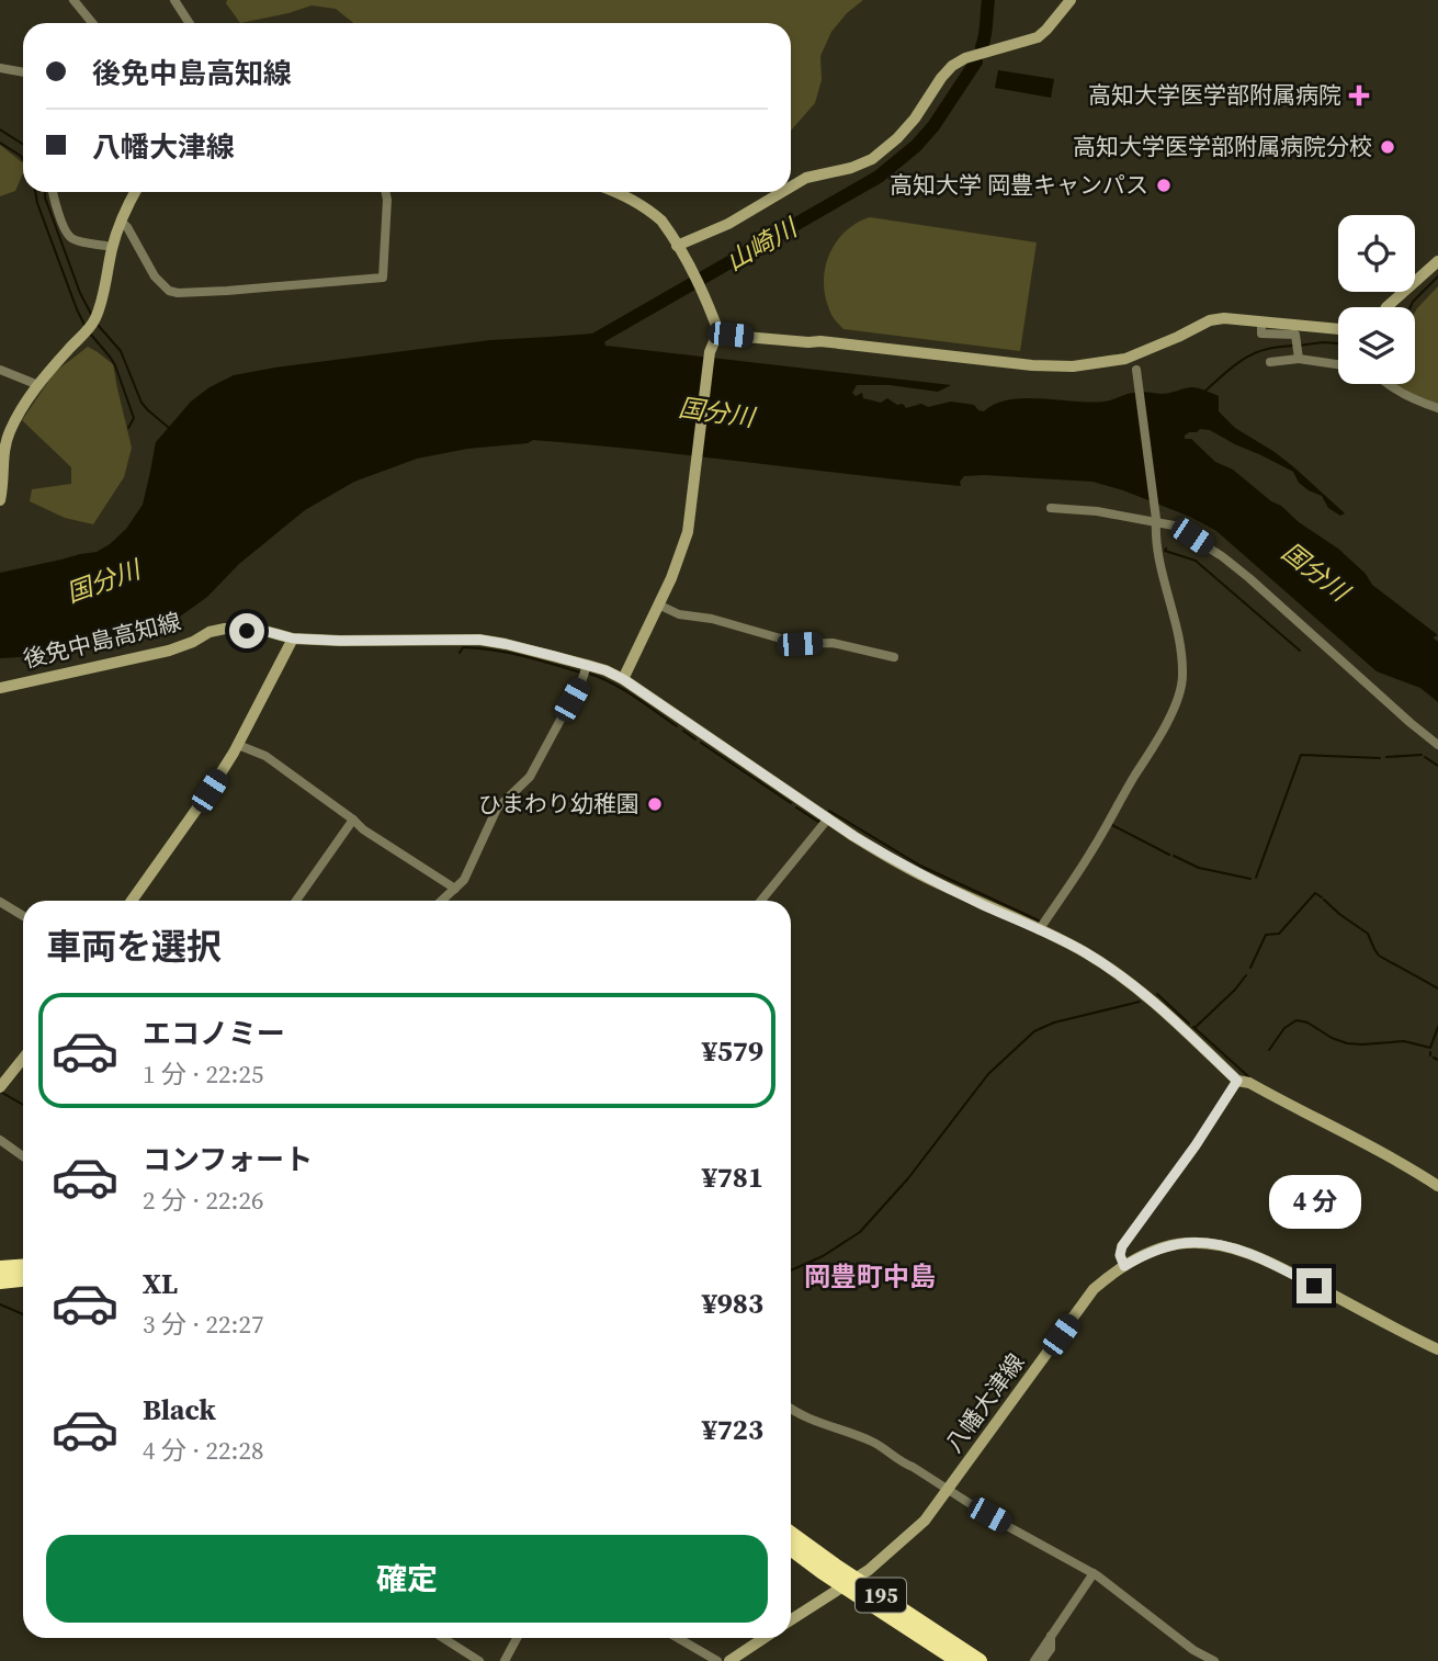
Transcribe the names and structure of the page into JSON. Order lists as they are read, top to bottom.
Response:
{
  "streets": {
    "highway": ["195"],
    "street": ["後免中島高知線", "八幡大津線"]
  },
  "crossings": [
    ["八幡大津線", "195"]
  ],
  "districts": ["岡豊町中島"],
  "water": ["山崎川", "国分川"],
  "places": {
    "health": ["高知大学医学部附属病院"],
    "other": ["高知大学医学部附属病院分校", "高知大学 岡豊キャンパス", "ひまわり幼稚園"]
  },
  "page": {
    "banner": ["後免中島高知線", "八幡大津線"],
    "heading": "車両を選択",
    "list": [
      {
        "name": "エコノミー",
        "note": "1 分 · 22:25",
        "value": "¥579"
      },
      {
        "name": "コンフォート",
        "note": "2 分 · 22:26",
        "value": "¥781"
      },
      {
        "name": "XL",
        "note": "3 分 · 22:27",
        "value": "¥983"
      },
      {
        "name": "Black",
        "note": "4 分 · 22:28",
        "value": "¥723"
      }
    ],
    "bubble": "4 分",
    "buttons": "確定"
  }
}
